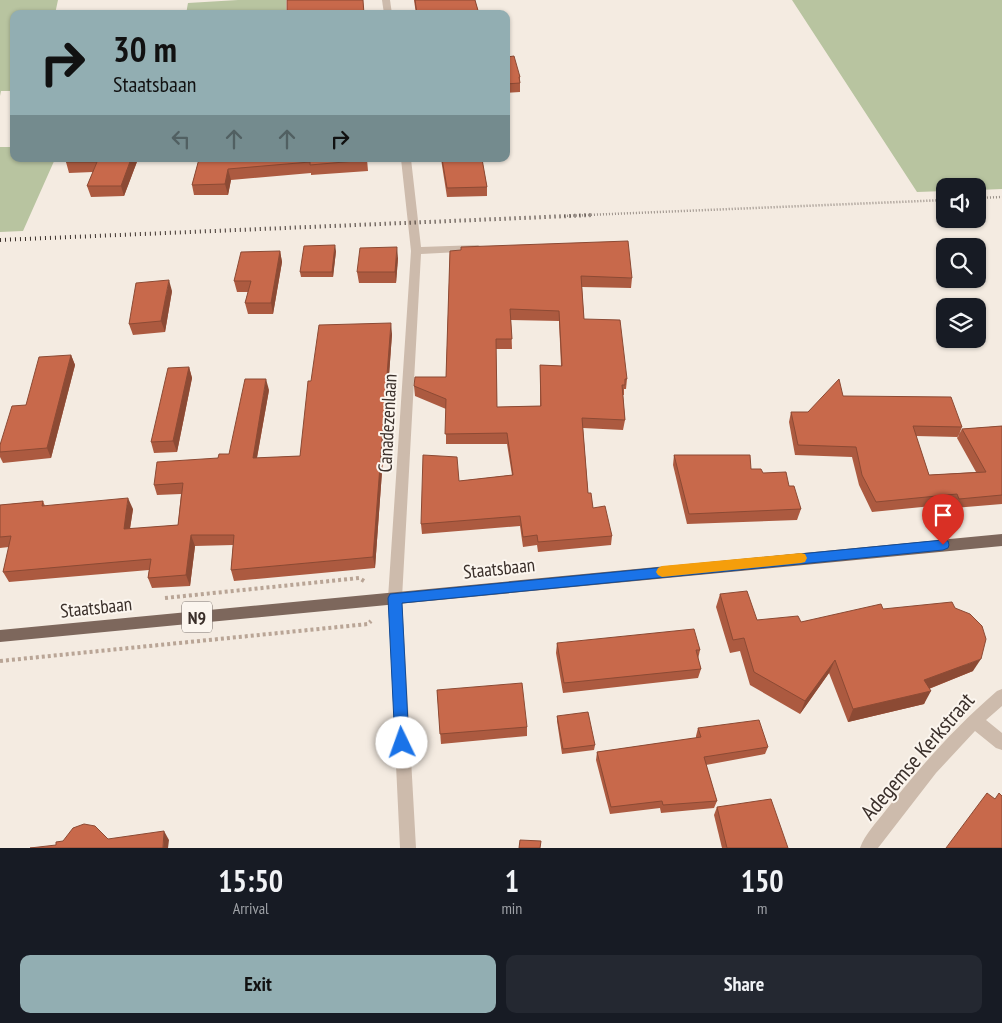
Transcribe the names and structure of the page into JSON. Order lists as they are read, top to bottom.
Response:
{
  "streets": {
    "main road": ["Staatsbaan", "N9"],
    "street": ["Canadezenlaan", "Adegemse Kerkstraat"]
  },
  "crossings": [
    ["Canadezenlaan", "Staatsbaan"]
  ],
  "page": {
    "turn": ["30 m", "Staatsbaan"],
    "eta": [
      "15:50",
      "Arrival",
      "1",
      "min",
      "150",
      "m"
    ],
    "buttons": ["Exit", "Share"]
  }
}
